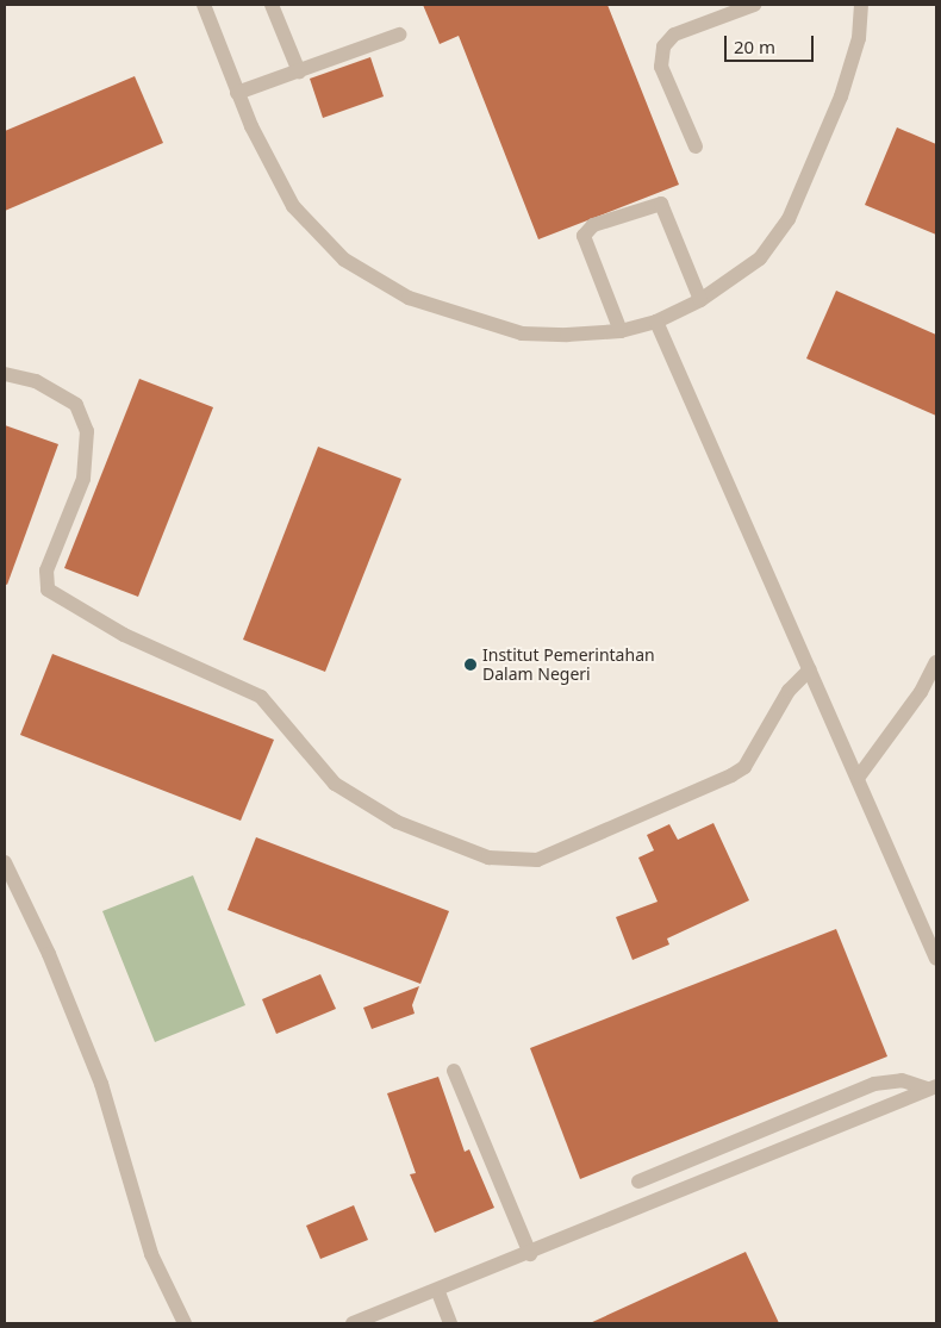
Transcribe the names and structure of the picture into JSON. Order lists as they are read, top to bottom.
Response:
{
  "places": ["Institut Pemerintahan Dalam Negeri"],
  "scale_bar": "20 m"
}
